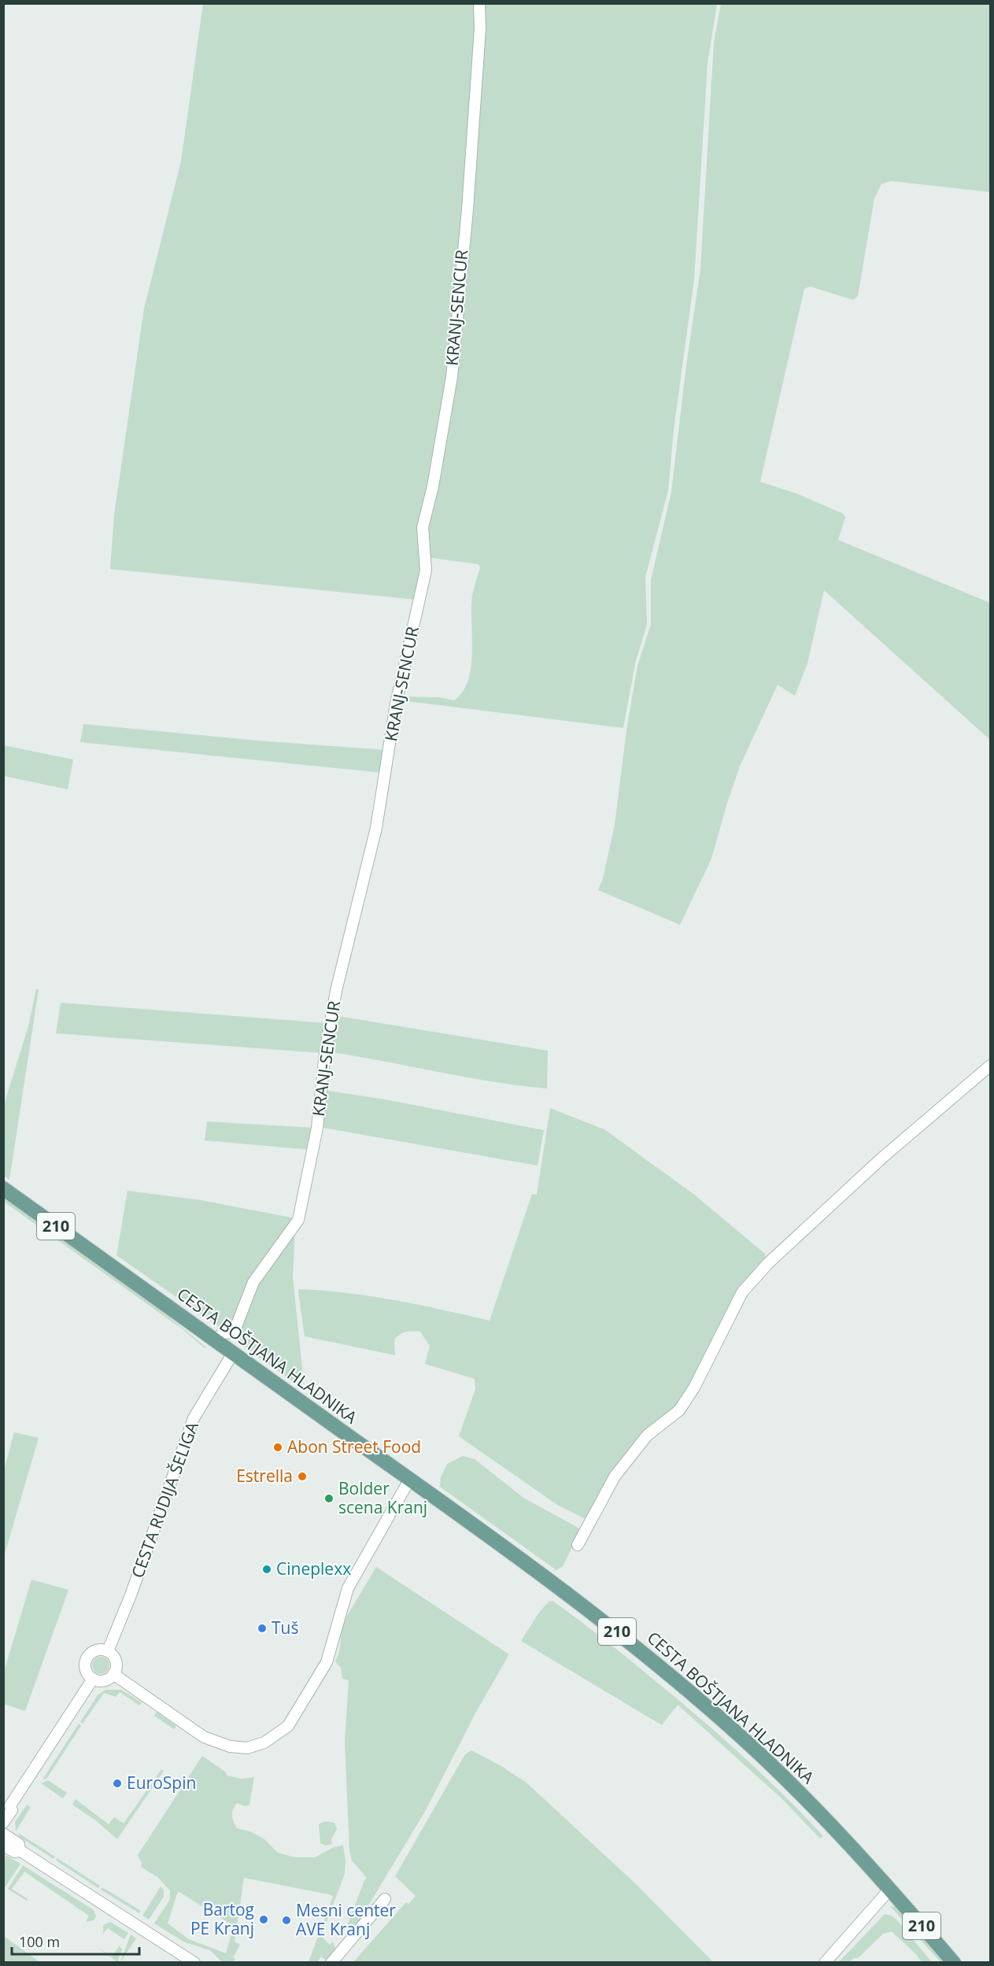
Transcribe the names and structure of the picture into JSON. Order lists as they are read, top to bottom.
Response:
{
  "streets": {
    "main road": ["210", "CESTA BOŠTJANA HLADNIKA"],
    "street": ["KRANJ-SENCUR", "CESTA RUDIJA ŠELIGA"]
  },
  "crossings": [
    ["CESTA BOŠTJANA HLADNIKA", "CESTA RUDIJA ŠELIGA"]
  ],
  "places": [
    "Abon Street Food",
    "Estrella",
    "Bolder scena Kranj",
    "Cineplexx",
    "Tuš",
    "EuroSpin",
    "Bartog PE Kranj",
    "Mesni center AVE Kranj"
  ],
  "scale_bar": "100 m"
}
